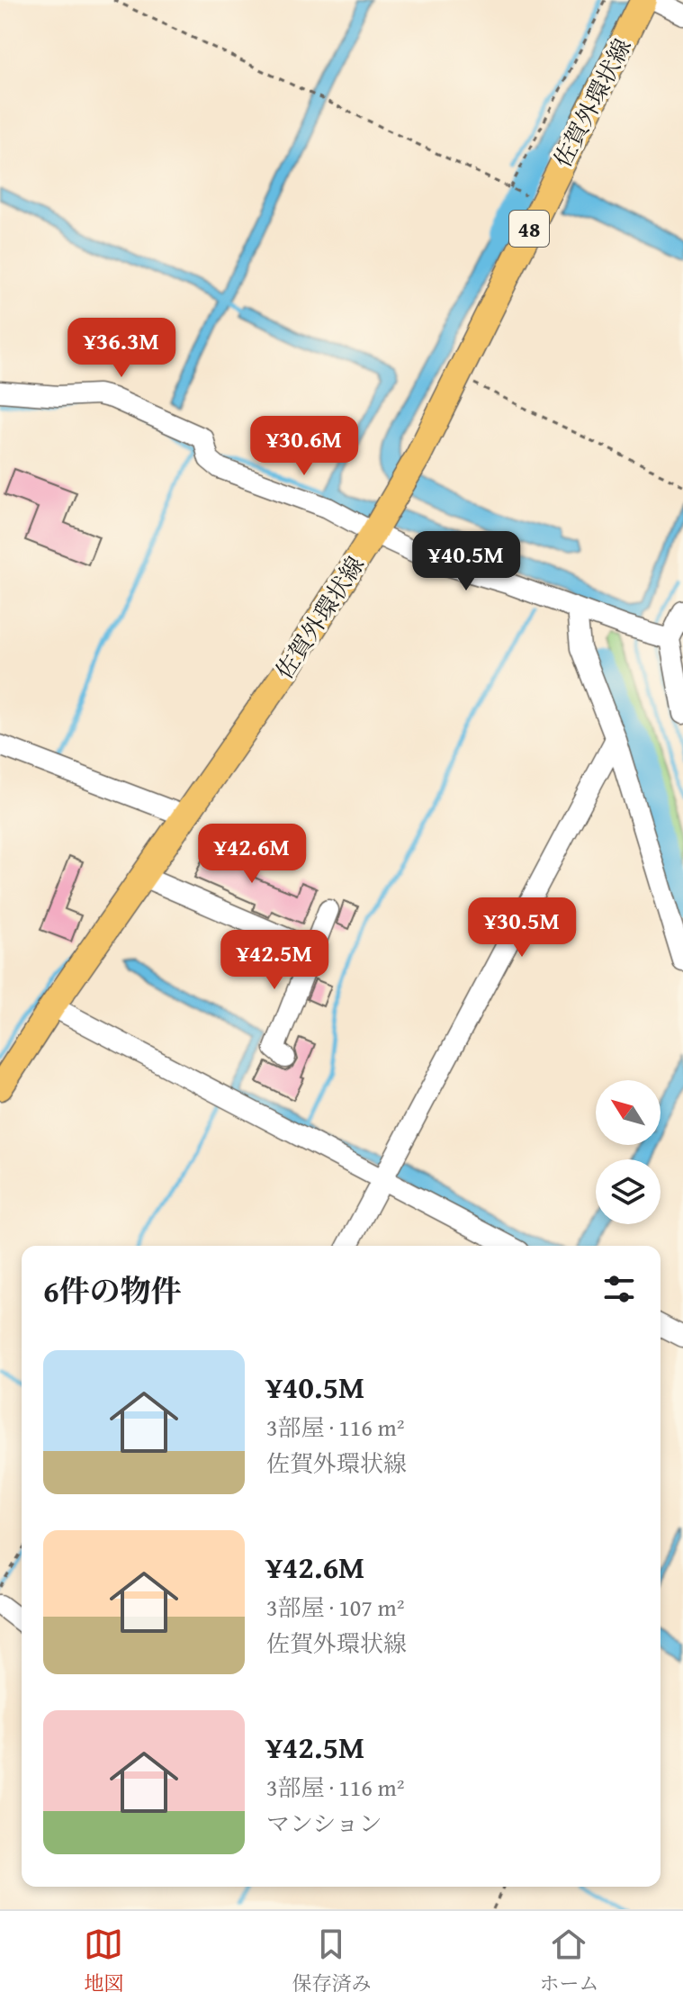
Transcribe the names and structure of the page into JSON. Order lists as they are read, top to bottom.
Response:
{
  "streets": {
    "main road": ["佐賀外環状線", "48"]
  },
  "north": "top left",
  "page": {
    "price": [
      "¥36.3M",
      "¥30.6M",
      "¥40.5M",
      "¥42.6M",
      "¥30.5M",
      "¥42.5M"
    ],
    "heading": "6件の物件",
    "list": [
      {
        "name": "¥40.5M",
        "note": "3部屋 · 116 m² · 佐賀外環状線"
      },
      {
        "name": "¥42.6M",
        "note": "3部屋 · 107 m² · 佐賀外環状線"
      },
      {
        "name": "¥42.5M",
        "note": "3部屋 · 116 m² · マンション"
      }
    ],
    "tabs": ["地図", "保存済み", "ホーム"]
  }
}
